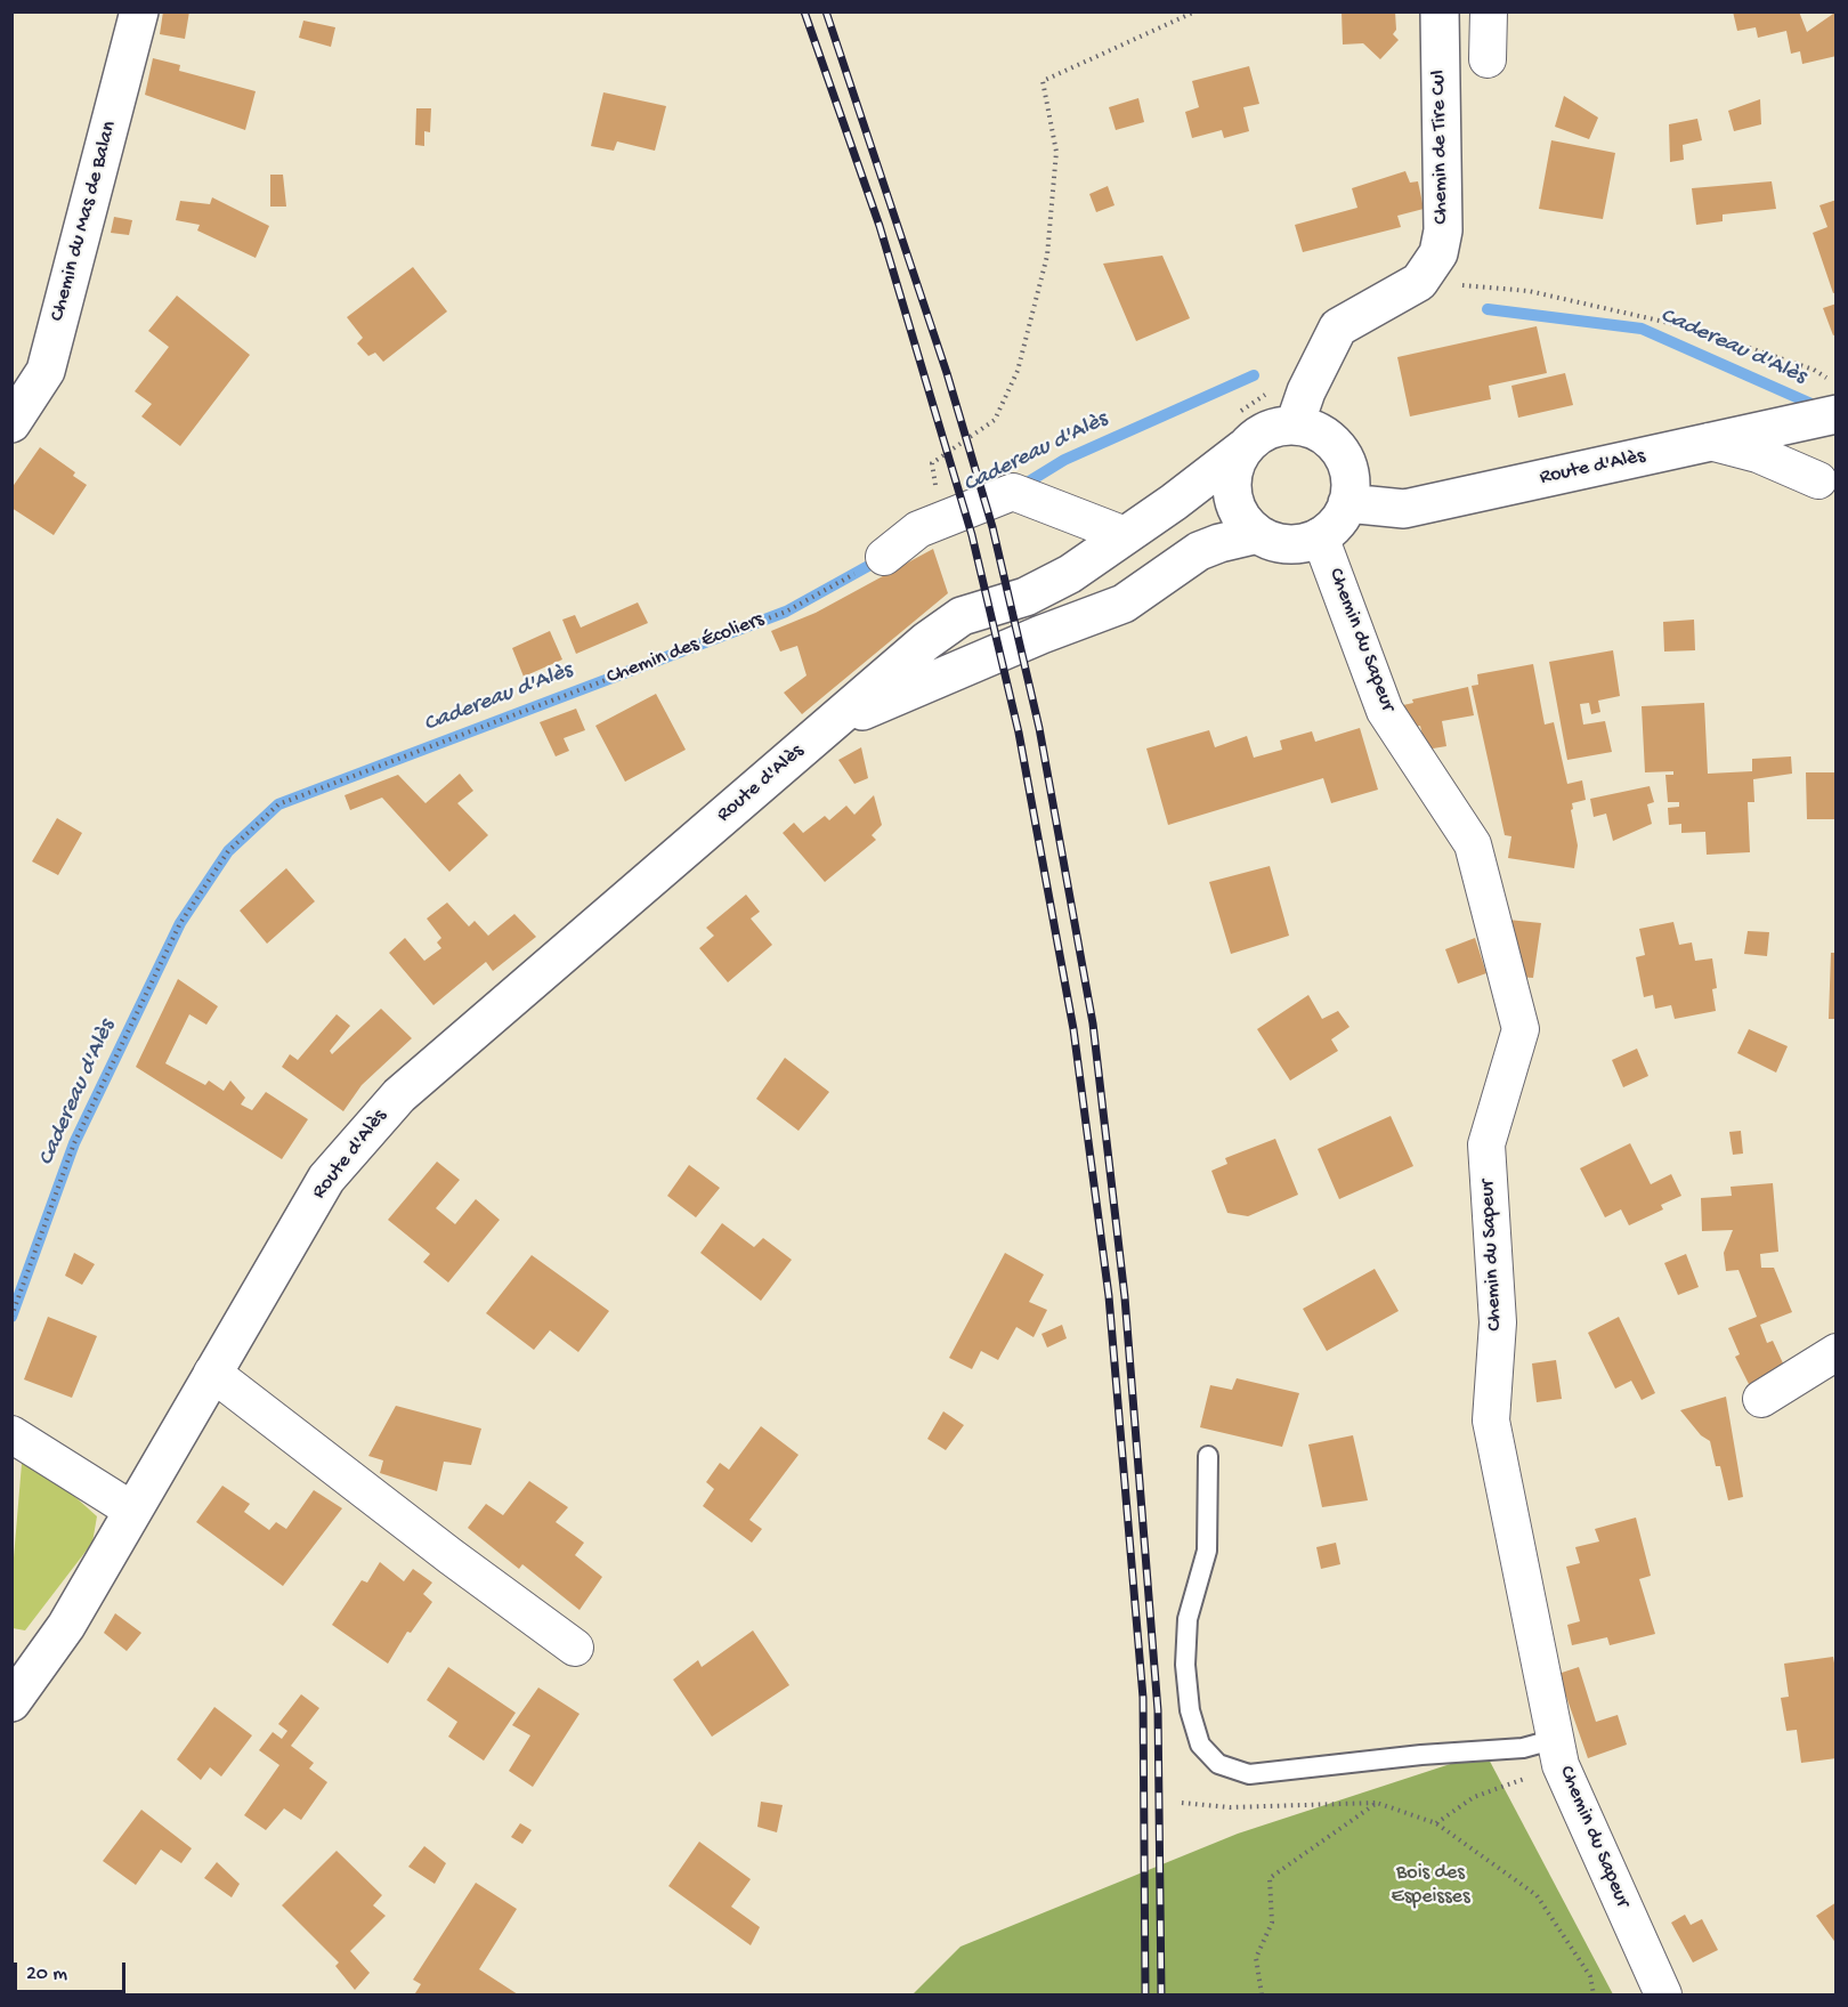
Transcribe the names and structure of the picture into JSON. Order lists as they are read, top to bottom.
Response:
{
  "streets": {
    "main road": ["Chemin de Tire Cul", "Chemin du Mas de Balan", "Route d'Alès"],
    "street": ["Chemin du Sapeur"],
    "path": ["Chemin des Écoliers"]
  },
  "crossings": [
    ["Chemin de Tire Cul", "Route d'Alès"],
    ["Chemin de Tire Cul", "Chemin du Sapeur"],
    ["Route d'Alès", "Chemin du Sapeur"]
  ],
  "water": ["Cadereau d'Alès"],
  "parks": ["Bois des Espeisses"],
  "scale_bar": "20 m"
}
